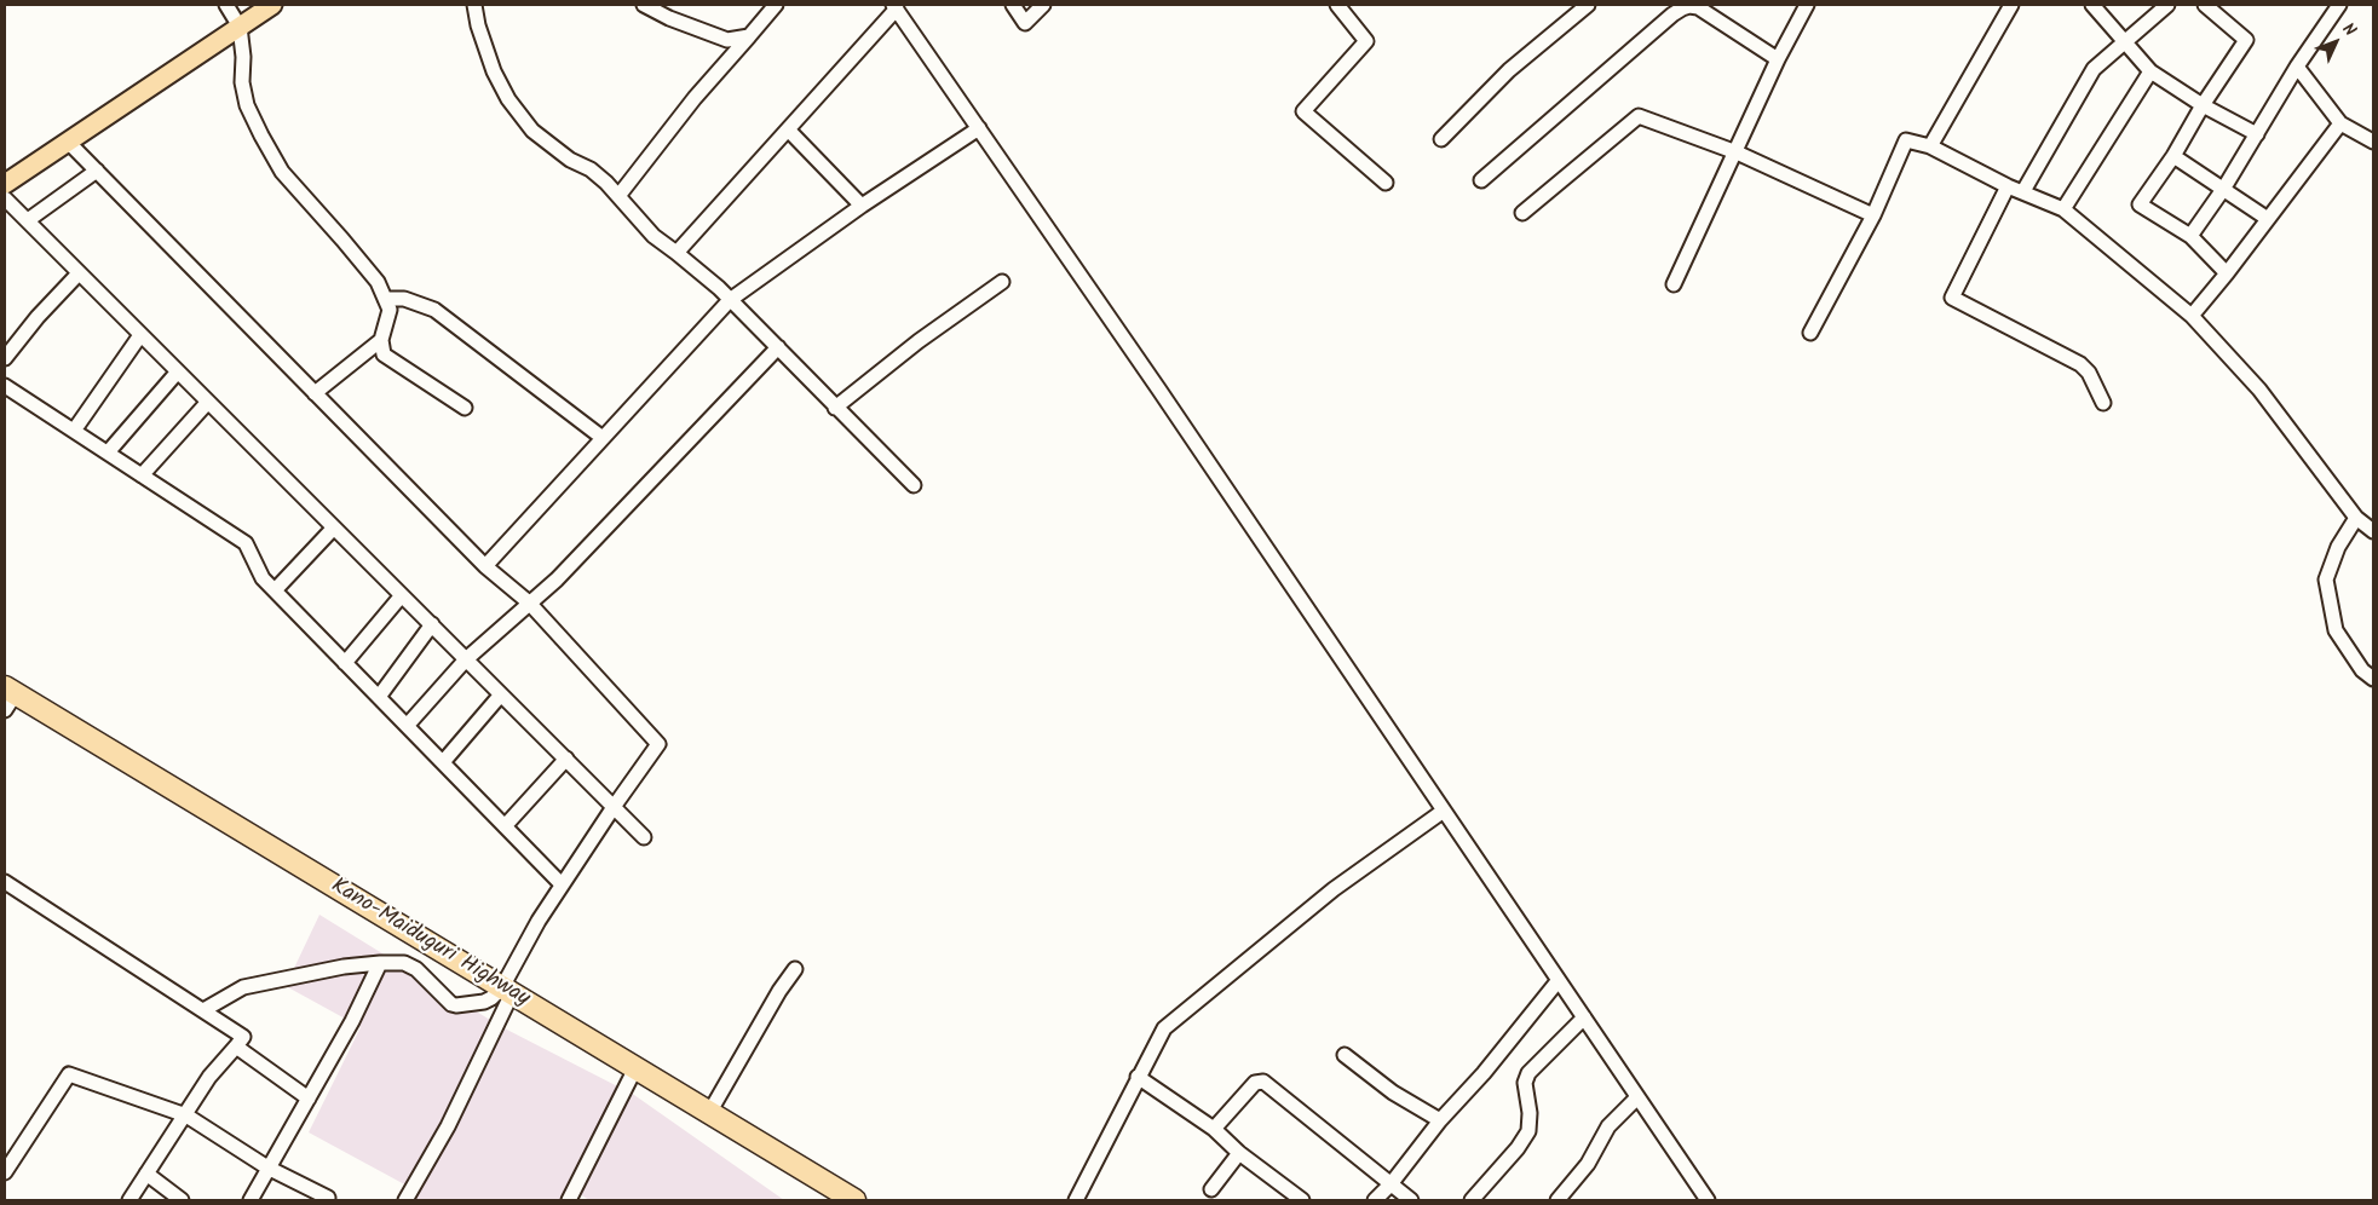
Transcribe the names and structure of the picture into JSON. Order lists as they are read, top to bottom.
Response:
{
  "streets": {
    "highway": ["Kano-Maiduguri Highway"]
  },
  "north": "top right"
}
